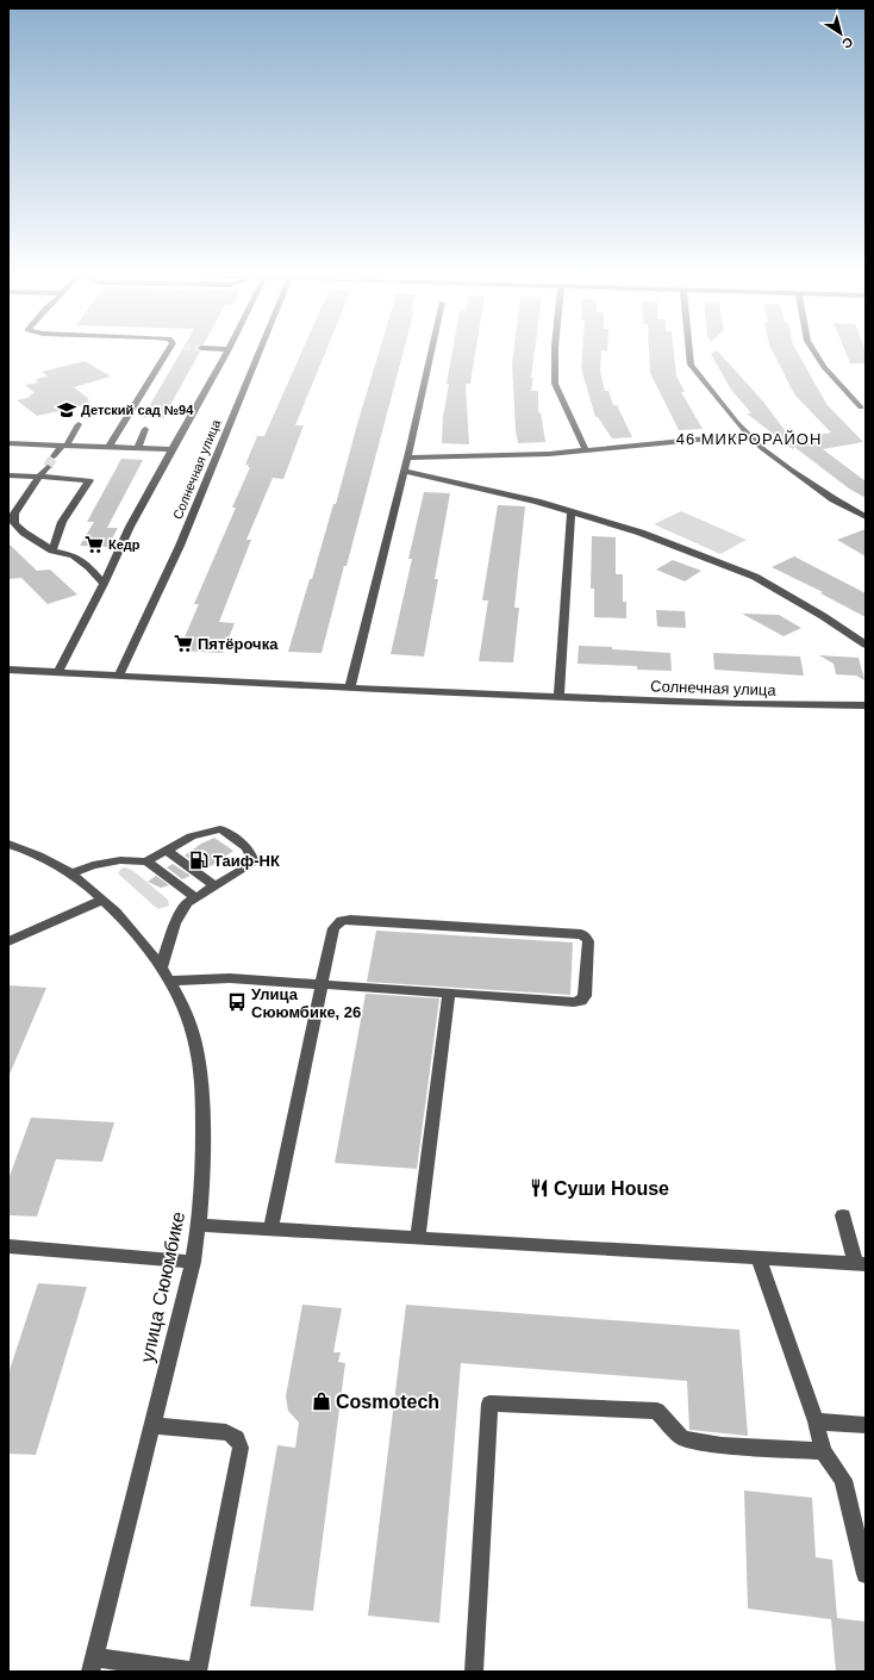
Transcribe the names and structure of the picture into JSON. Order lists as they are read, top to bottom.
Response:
{
  "streets": {
    "street": ["Солнечная улица", "улица Сююмбике"]
  },
  "districts": ["46 МИКРОРАЙОН"],
  "places": {
    "school or university": ["Детский сад №94"],
    "supermarket": ["Кедр", "Пятёрочка"],
    "fuel station": ["Таиф-НК"],
    "bus stop": ["Улица Сююмбике, 26"],
    "restaurant": ["Суши House"],
    "shop": ["Cosmotech"]
  },
  "north": "bottom right"
}
